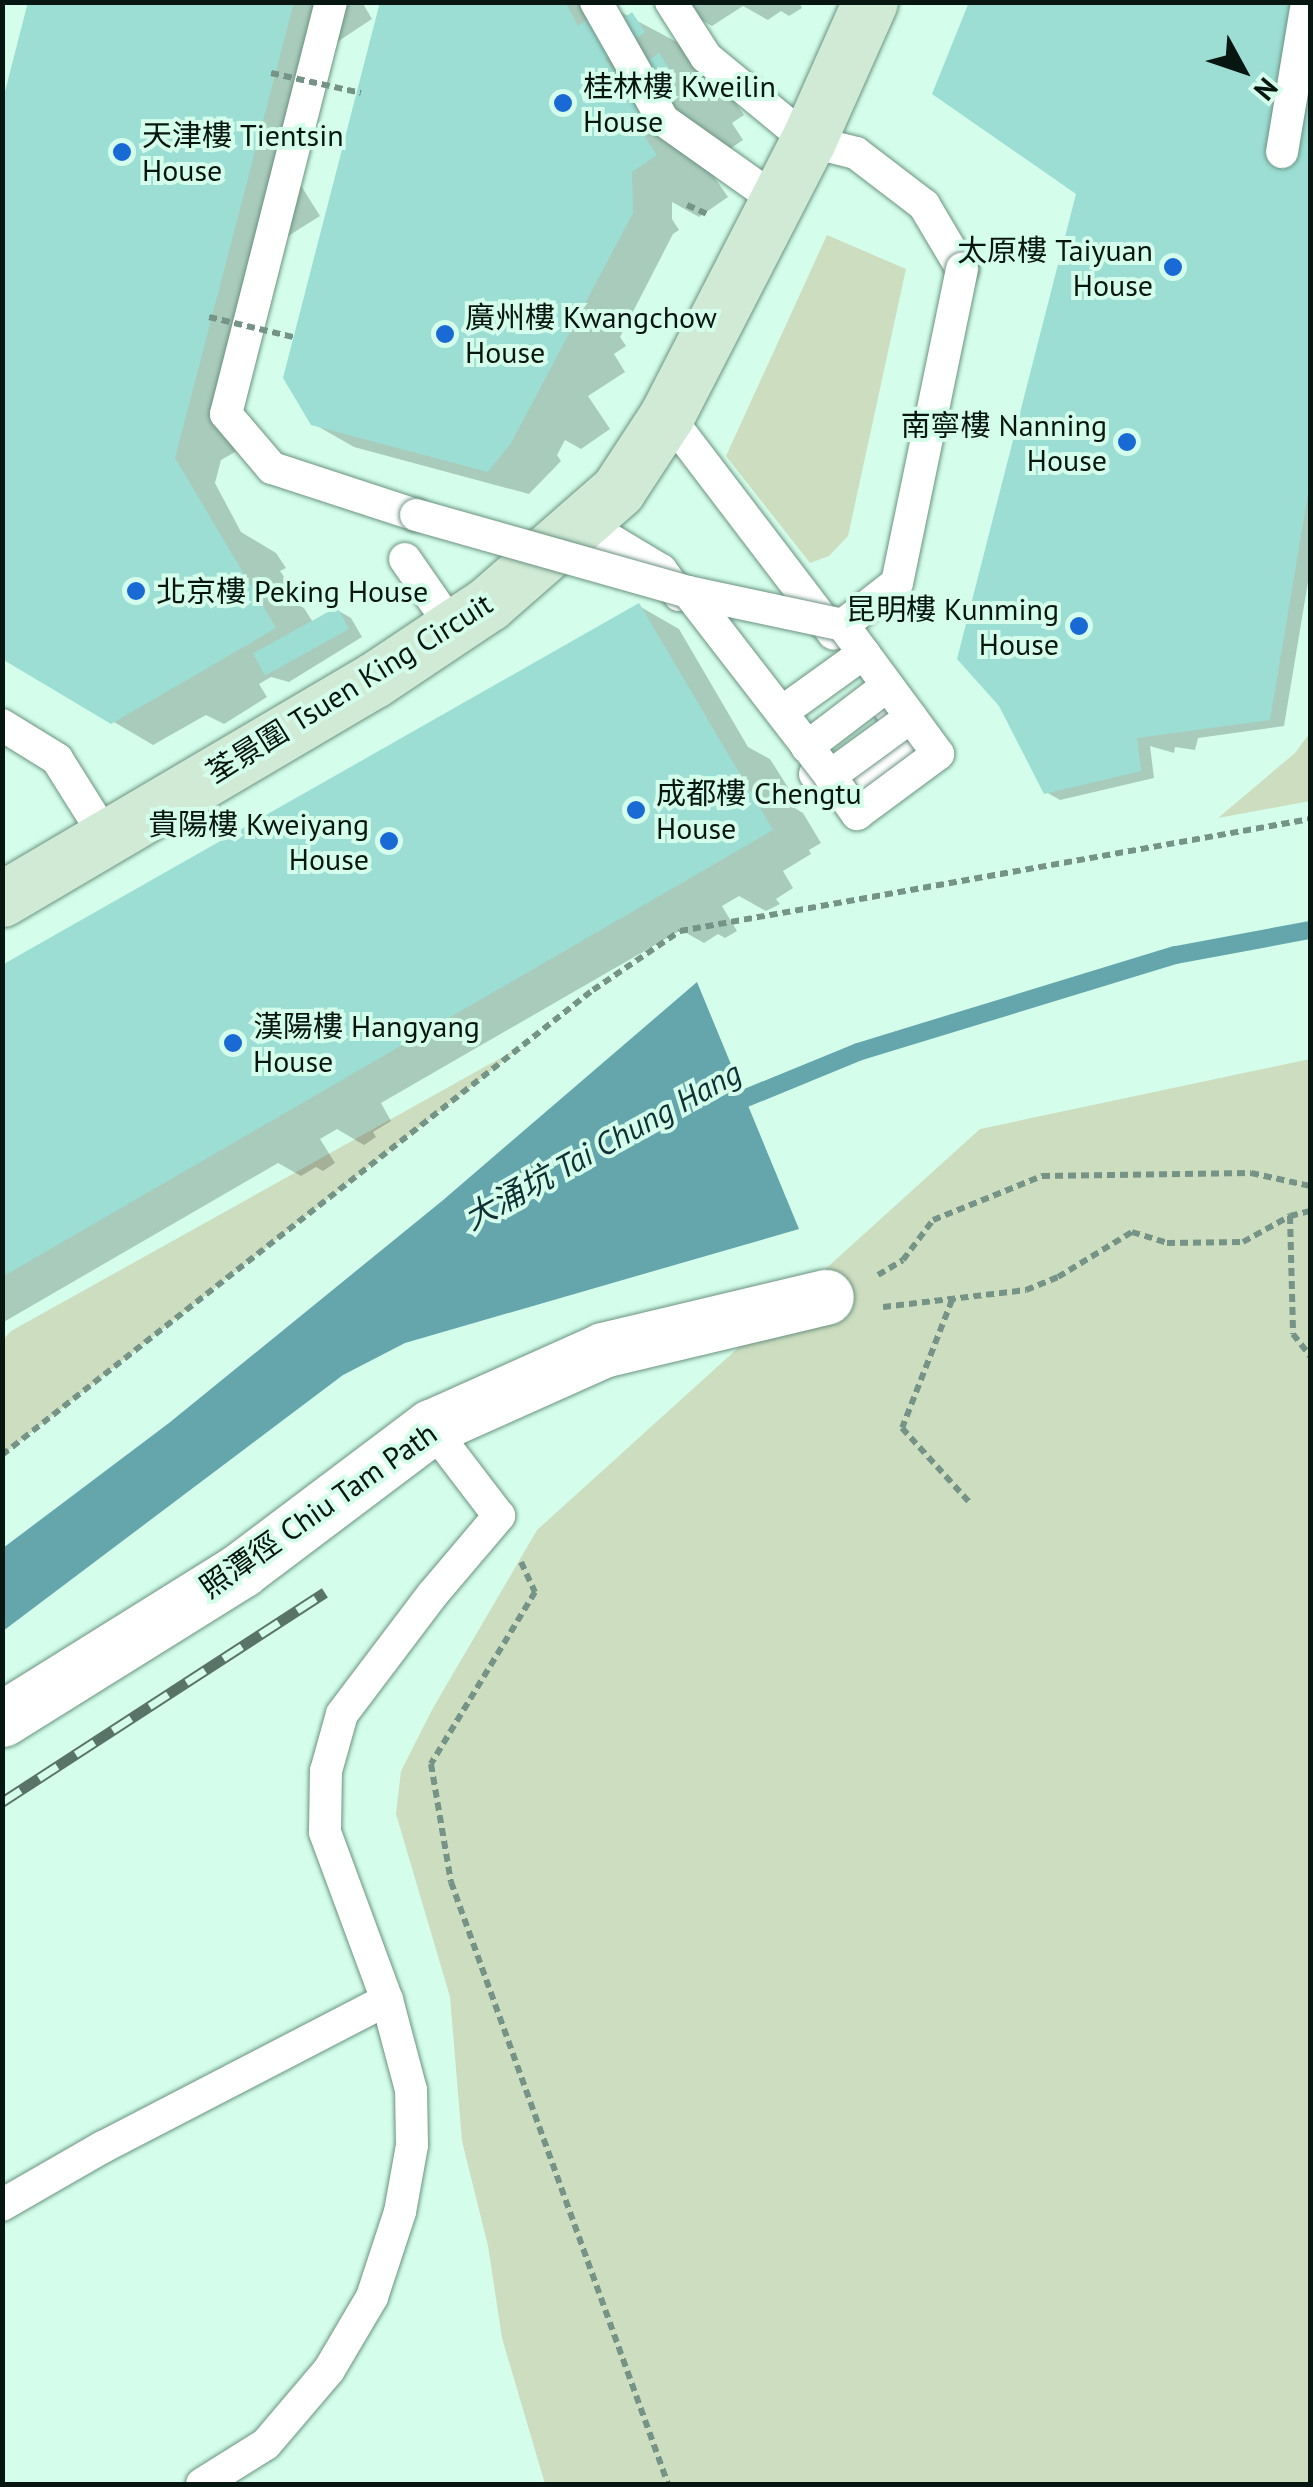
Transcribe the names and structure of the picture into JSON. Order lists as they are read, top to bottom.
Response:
{
  "streets": {
    "street": ["荃景圍 Tsuen King Circuit", "照潭徑 Chiu Tam Path"]
  },
  "water": ["大涌坑 Tai Chung Hang"],
  "places": [
    "桂林樓 Kweilin House",
    "天津樓 Tientsin House",
    "太原樓 Taiyuan House",
    "廣州樓 Kwangchow House",
    "南寧樓 Nanning House",
    "北京樓 Peking House",
    "昆明樓 Kunming House",
    "成都樓 Chengtu House",
    "貴陽樓 Kweiyang House",
    "漢陽樓 Hangyang House"
  ],
  "north": "bottom right"
}
